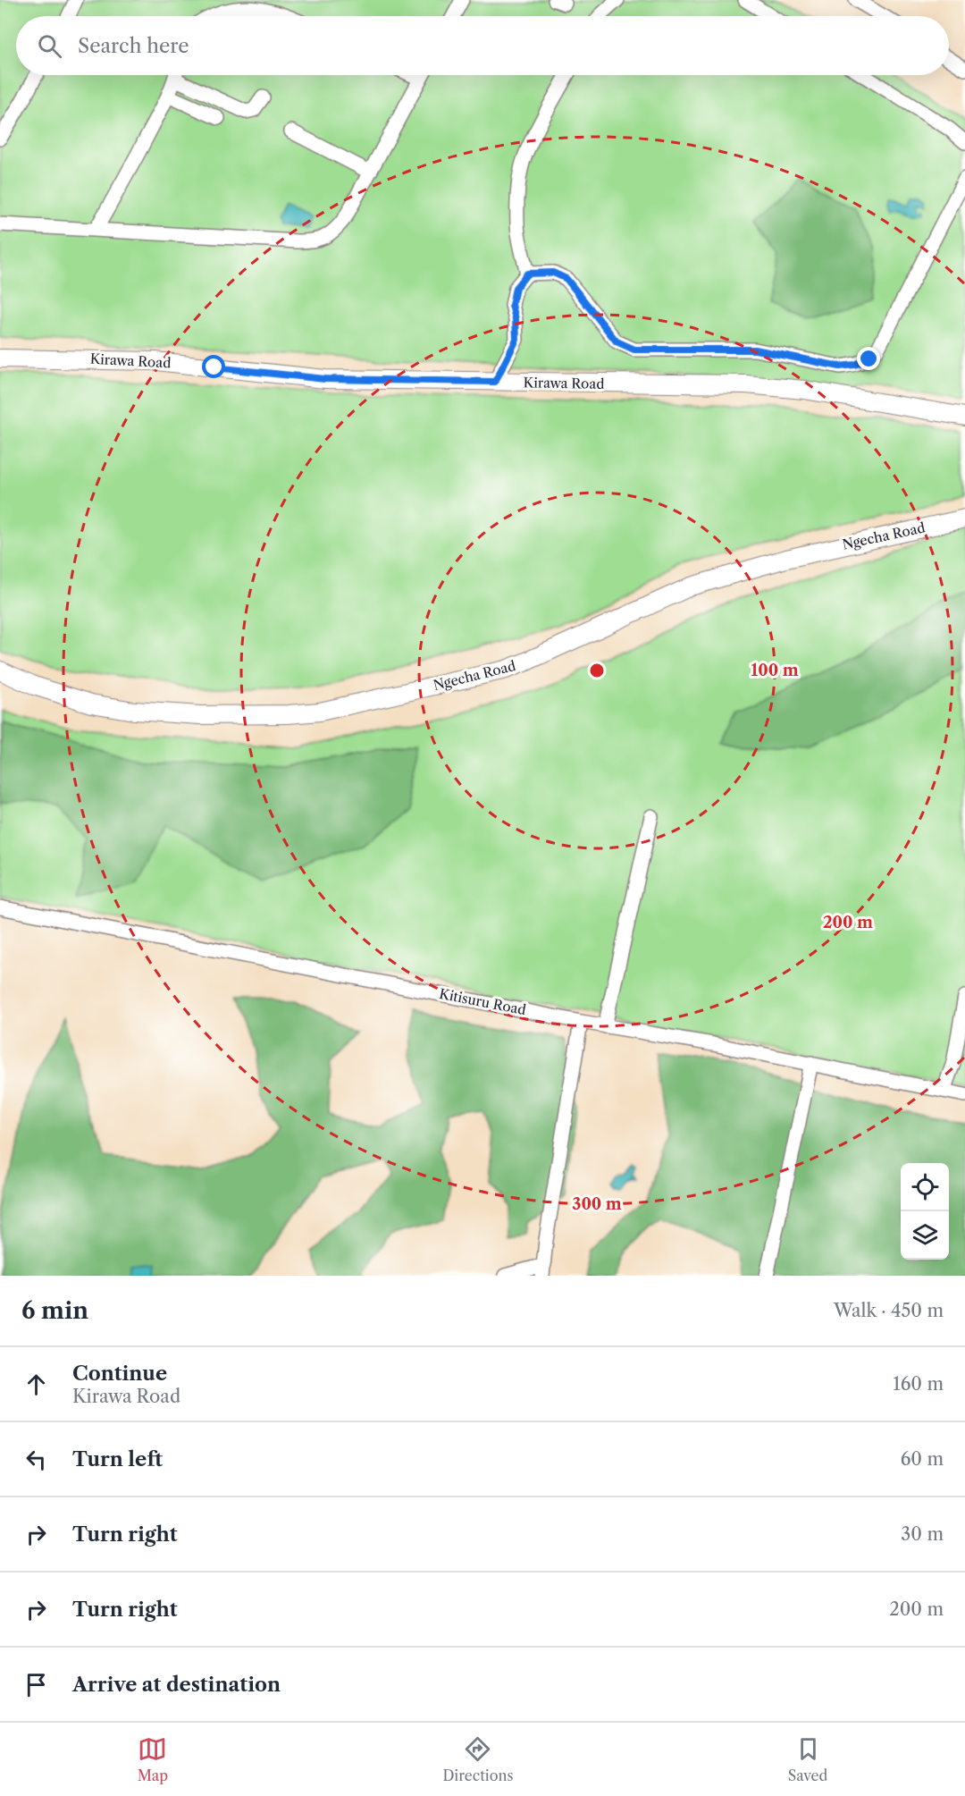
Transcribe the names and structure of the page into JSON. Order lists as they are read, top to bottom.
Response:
{
  "streets": {
    "main road": ["Kirawa Road", "Ngecha Road"],
    "street": ["Kitisuru Road"]
  },
  "page": {
    "search": "Search here",
    "heading": ["6 min", "Walk · 450 m"],
    "list": [
      ["Continue", "Kirawa Road", "160 m"],
      ["Turn left", "60 m"],
      ["Turn right", "30 m"],
      ["Turn right", "200 m"],
      "Arrive at destination"
    ],
    "nav": ["Map", "Directions", "Saved"]
  },
  "rings": ["100 m", "200 m", "300 m"]
}
